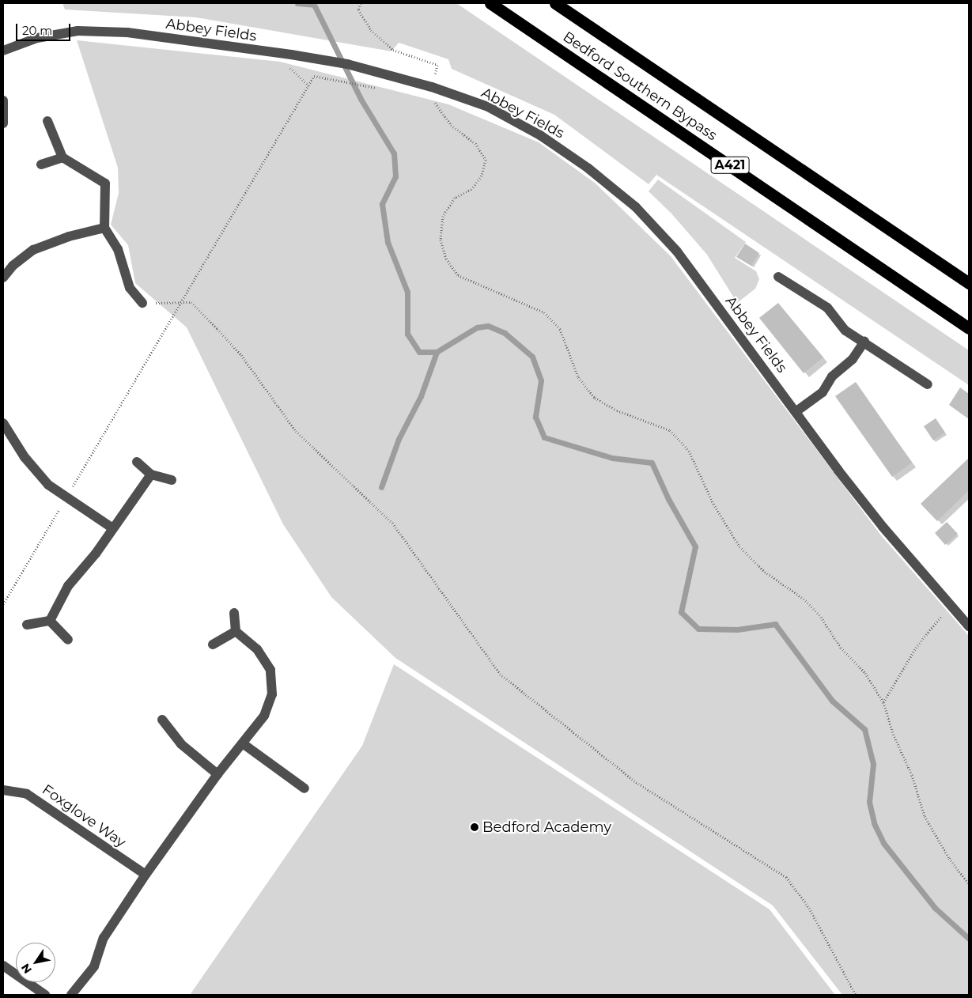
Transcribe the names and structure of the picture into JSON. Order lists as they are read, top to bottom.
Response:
{
  "streets": {
    "highway": ["Bedford Southern Bypass", "A421"],
    "street": ["Abbey Fields", "Foxglove Way"]
  },
  "places": ["Bedford Academy"],
  "scale_bar": "20 m",
  "north": "bottom left"
}
